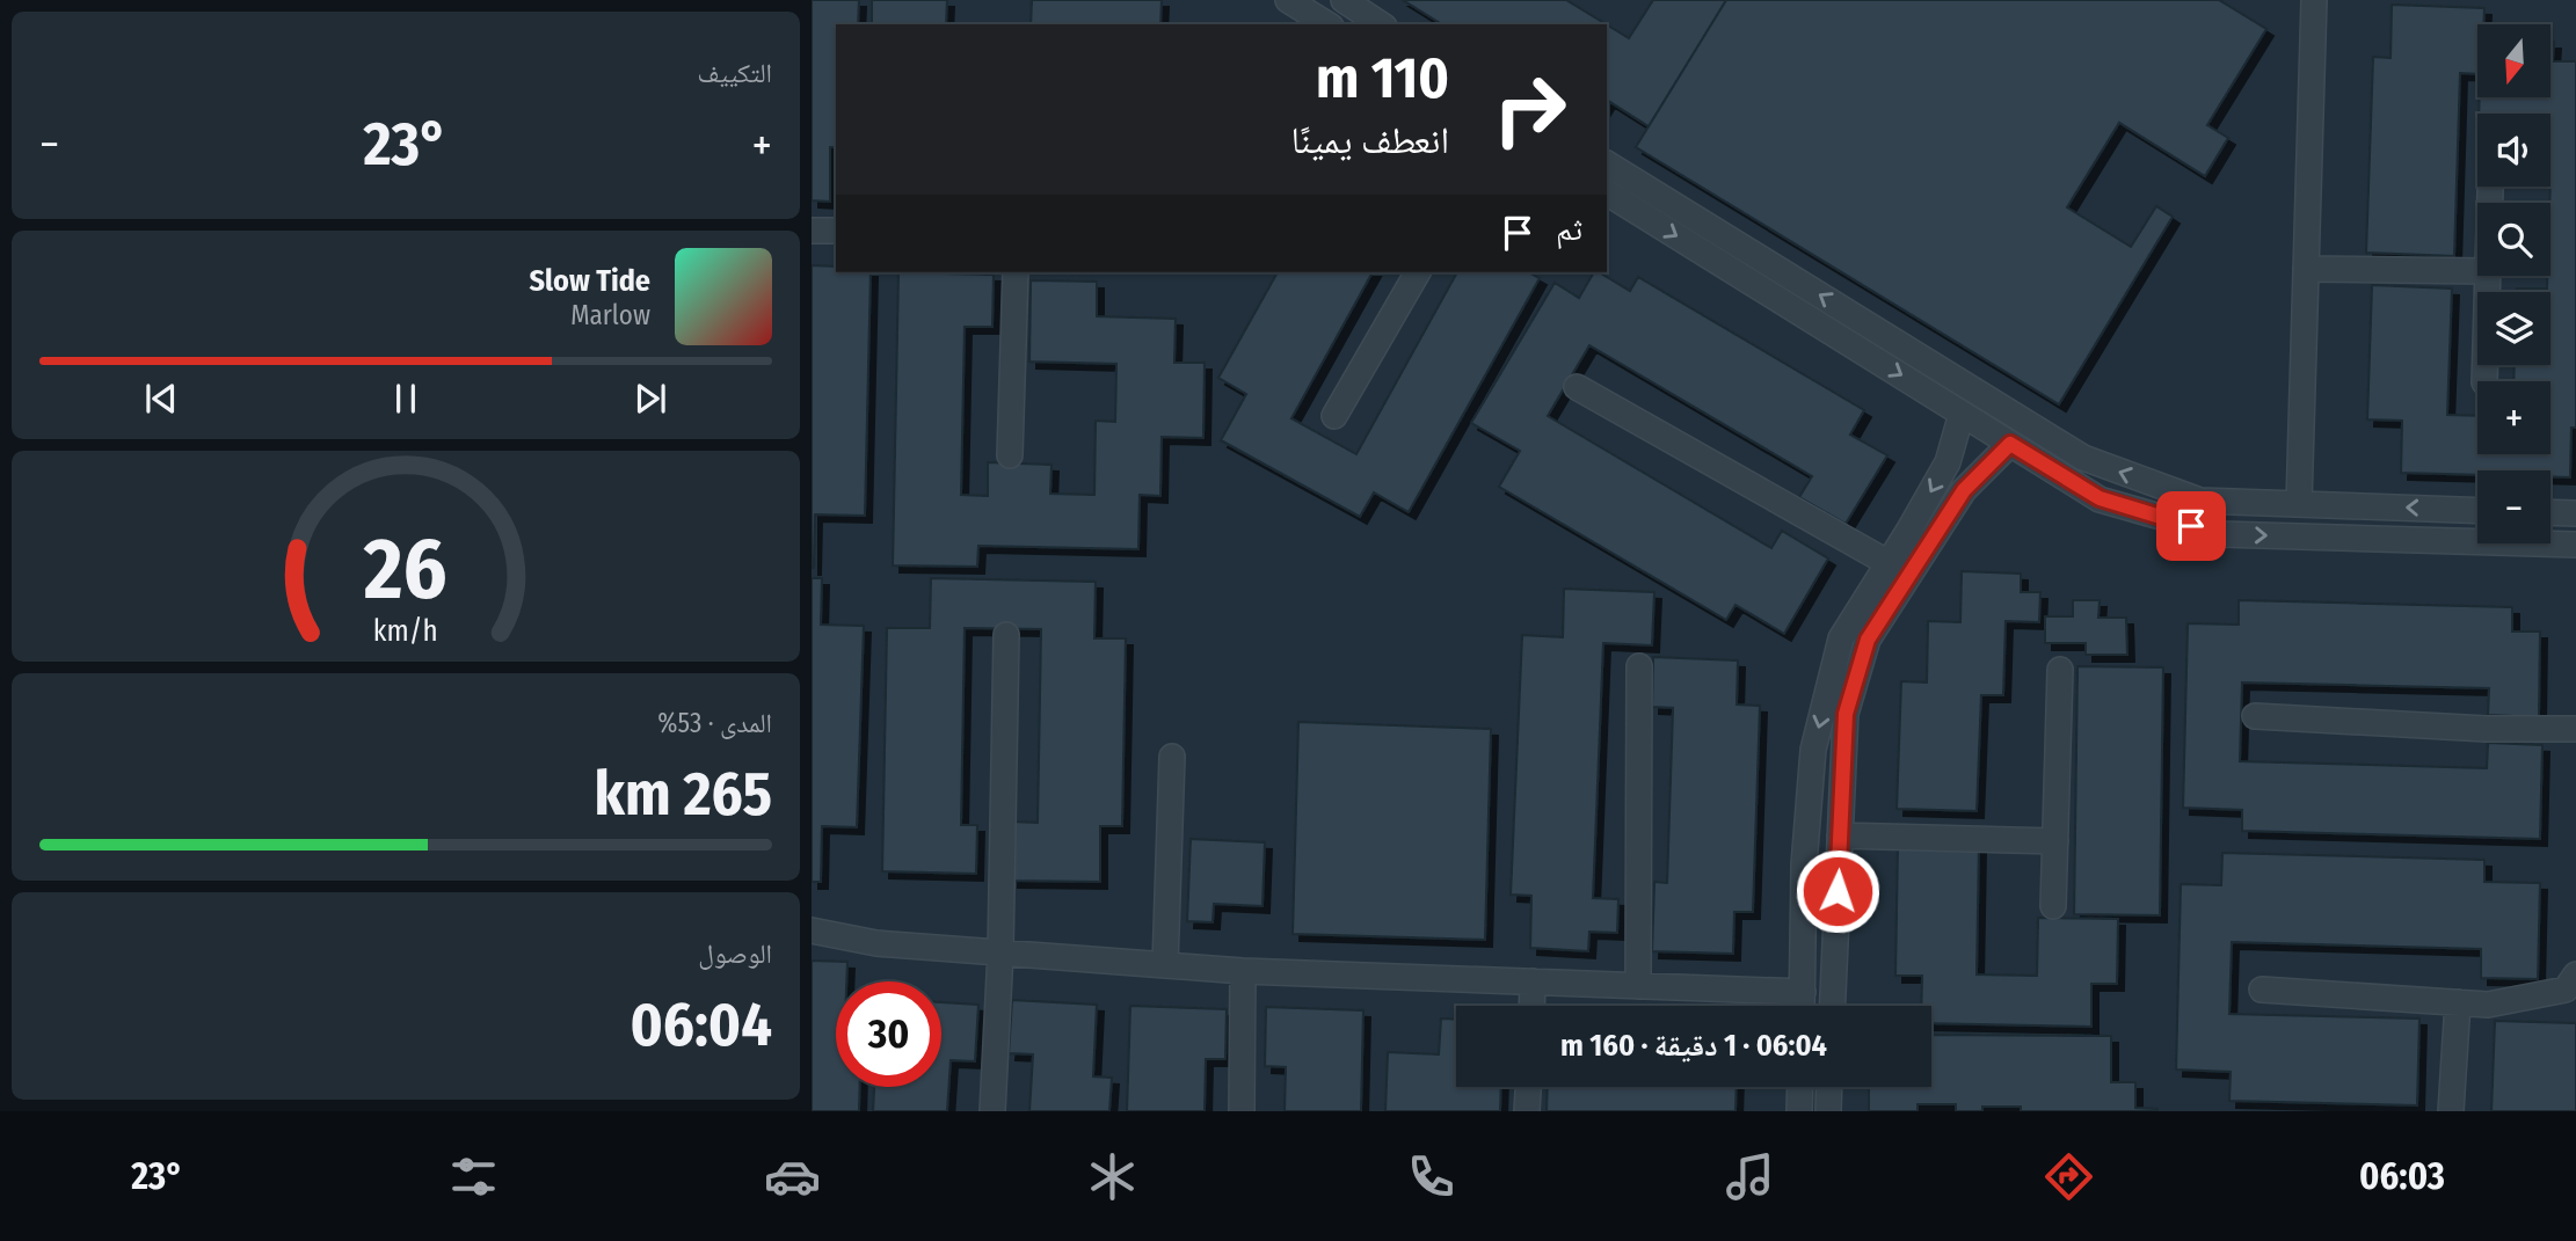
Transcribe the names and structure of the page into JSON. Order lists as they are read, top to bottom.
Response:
{
  "north": "bottom",
  "page": {
    "tile": [
      "التكييف",
      ["المدى · 53%", "265 km"],
      ["الوصول", "06:04"]
    ],
    "map_buttons": ["+", "−"],
    "turn": ["110 m", "انعطف يمينًا"],
    "heat": ["−", "23°", "+"],
    "then": "ثم",
    "song": ["Slow Tide", "Marlow"],
    "limit": "30",
    "trip": "06:04 · 1 دقيقة · 160 m",
    "tabs": ["06:03", "23°"],
    "gauge": ["26", "km/h"]
  }
}
